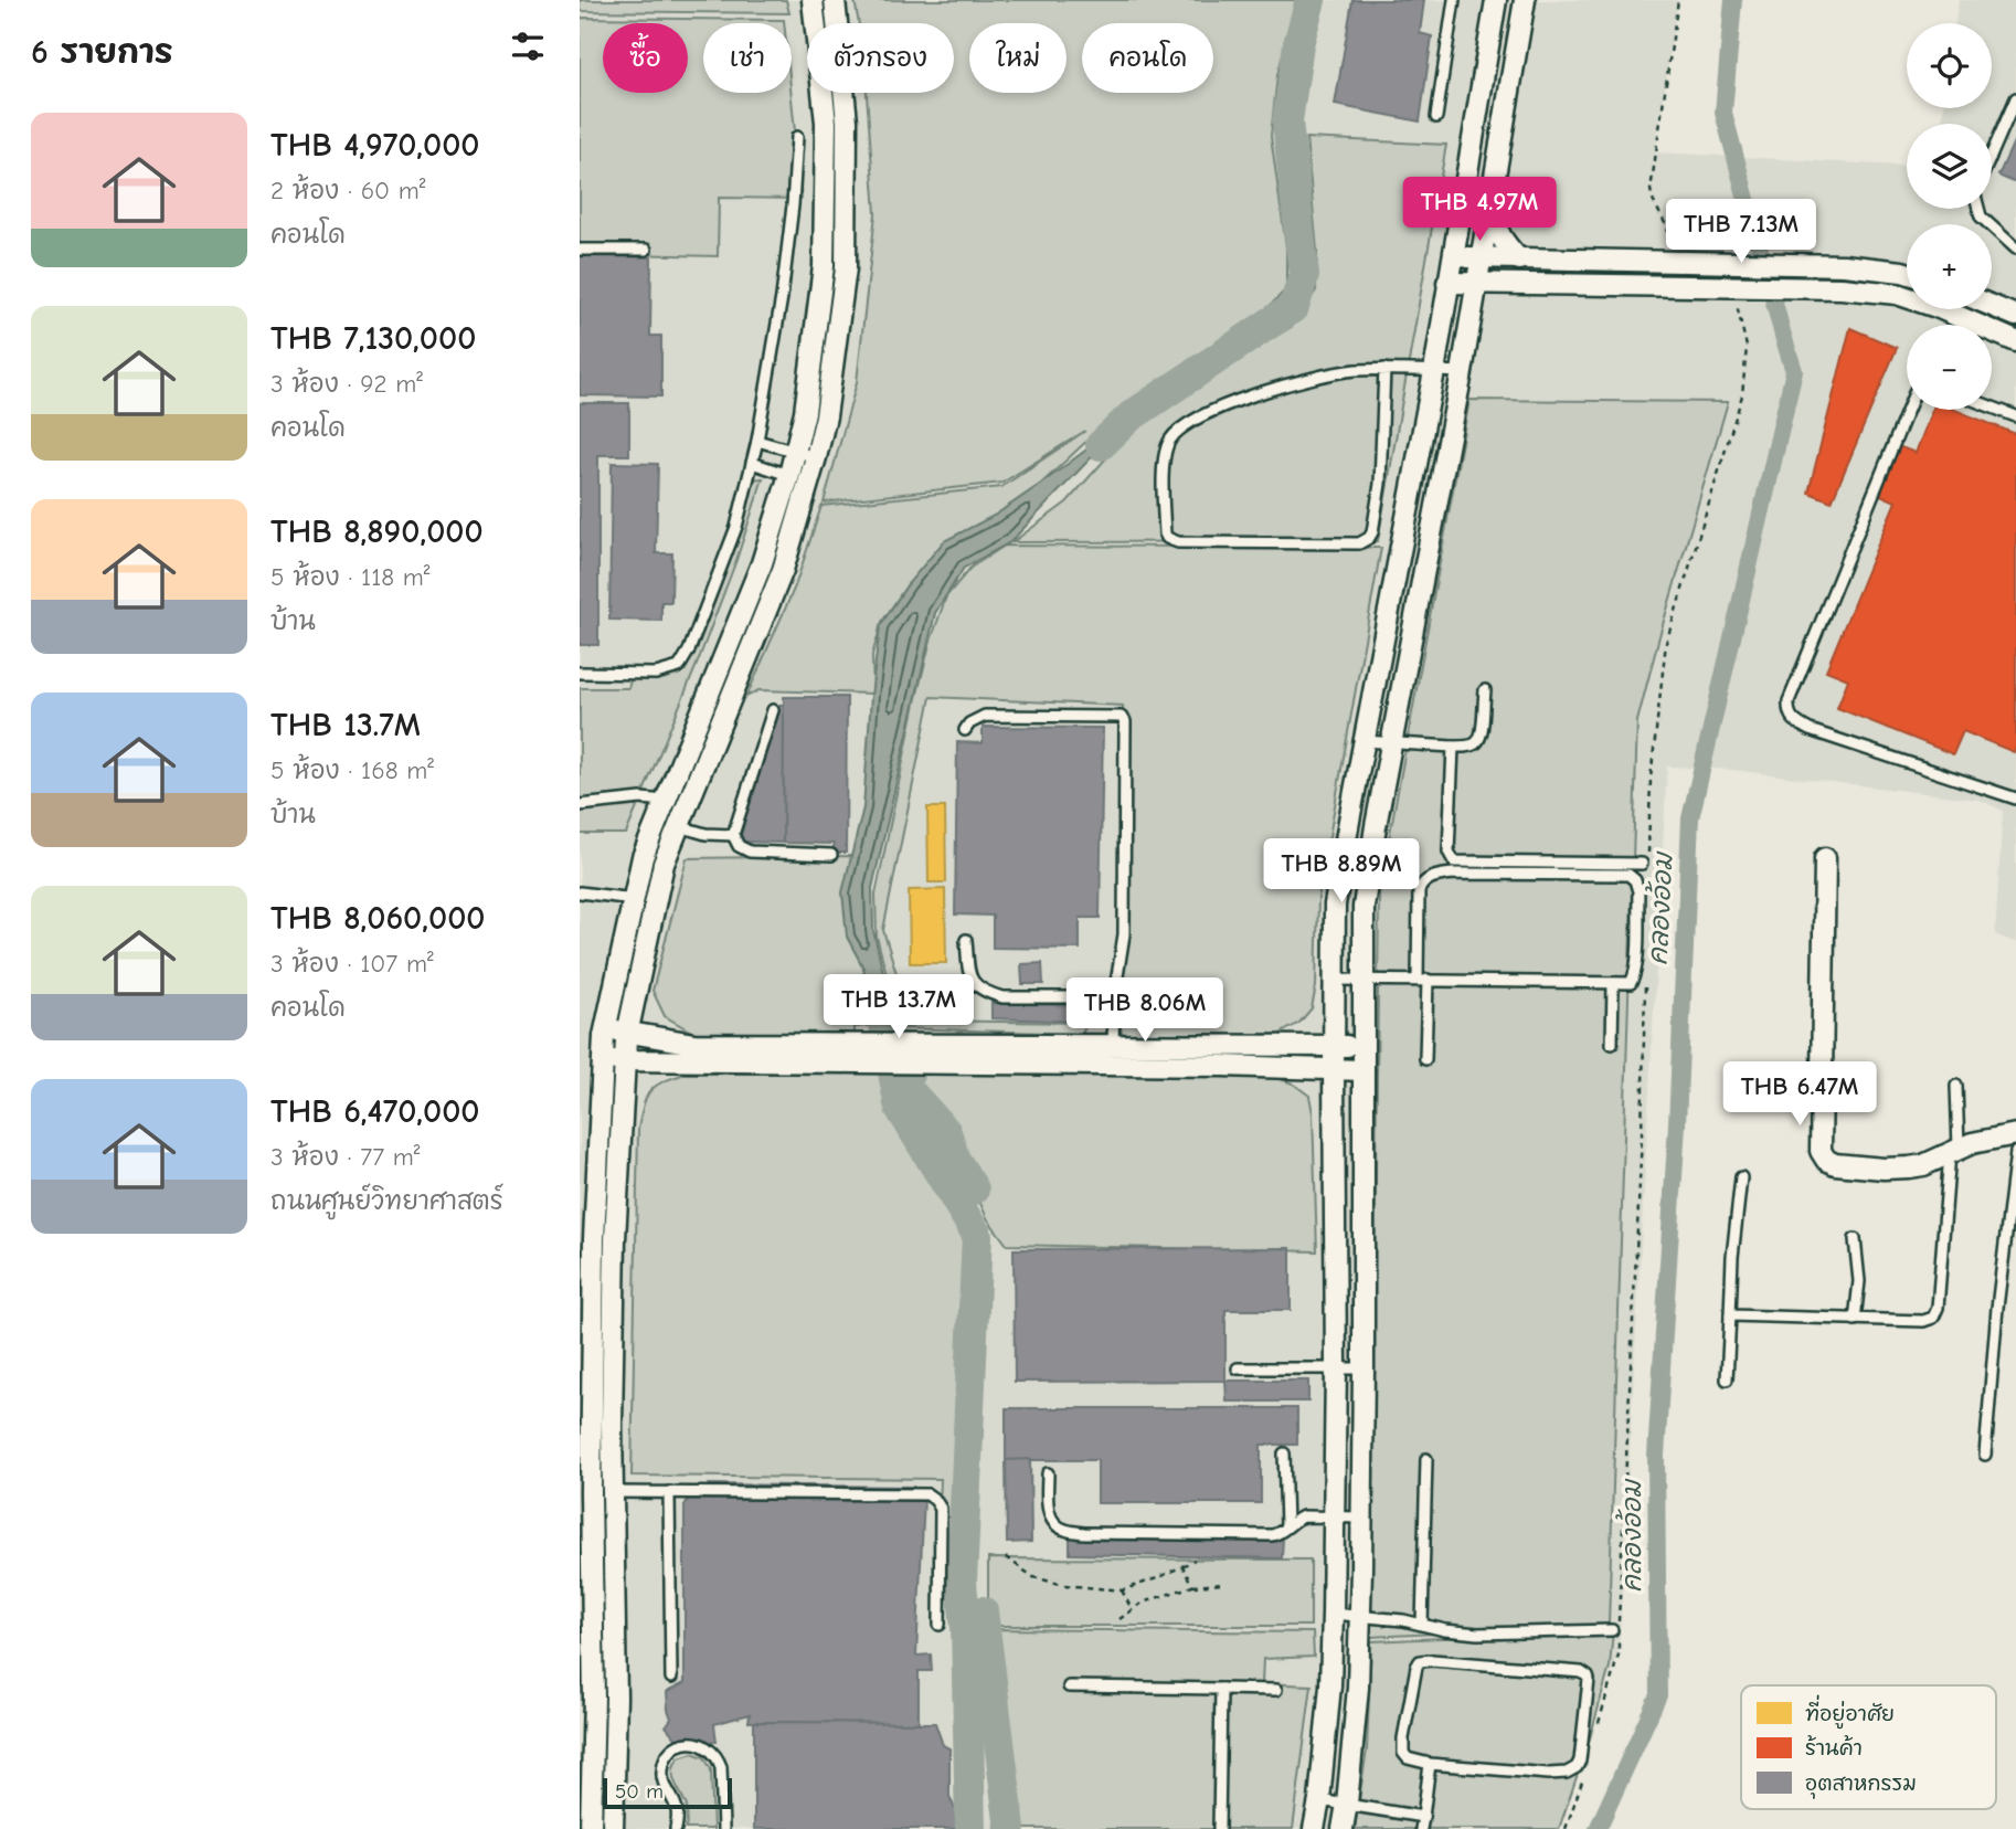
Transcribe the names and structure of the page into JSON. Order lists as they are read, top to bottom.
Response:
{
  "water": ["คลองอ้อม"],
  "legend": ["ที่อยู่อาศัย", "ร้านค้า", "อุตสาหกรรม"],
  "scale_bar": "50 m",
  "page": {
    "heading": "6 รายการ",
    "map_buttons": ["+", "−"],
    "chip": [
      "ซื้อ",
      "เช่า",
      "ตัวกรอง",
      "ใหม่",
      "คอนโด"
    ],
    "list": [
      {
        "name": "THB 4,970,000",
        "note": "2 ห้อง · 60 m² · คอนโด"
      },
      {
        "name": "THB 7,130,000",
        "note": "3 ห้อง · 92 m² · คอนโด"
      },
      {
        "name": "THB 8,890,000",
        "note": "5 ห้อง · 118 m² · บ้าน"
      },
      {
        "name": "THB 13.7M",
        "note": "5 ห้อง · 168 m² · บ้าน"
      },
      {
        "name": "THB 8,060,000",
        "note": "3 ห้อง · 107 m² · คอนโด"
      },
      {
        "name": "THB 6,470,000",
        "note": "3 ห้อง · 77 m² · ถนนศูนย์วิทยาศาสตร์"
      }
    ],
    "price": [
      "THB 4.97M",
      "THB 7.13M",
      "THB 8.89M",
      "THB 13.7M",
      "THB 8.06M",
      "THB 6.47M"
    ],
    "scale": "50 m"
  }
}
